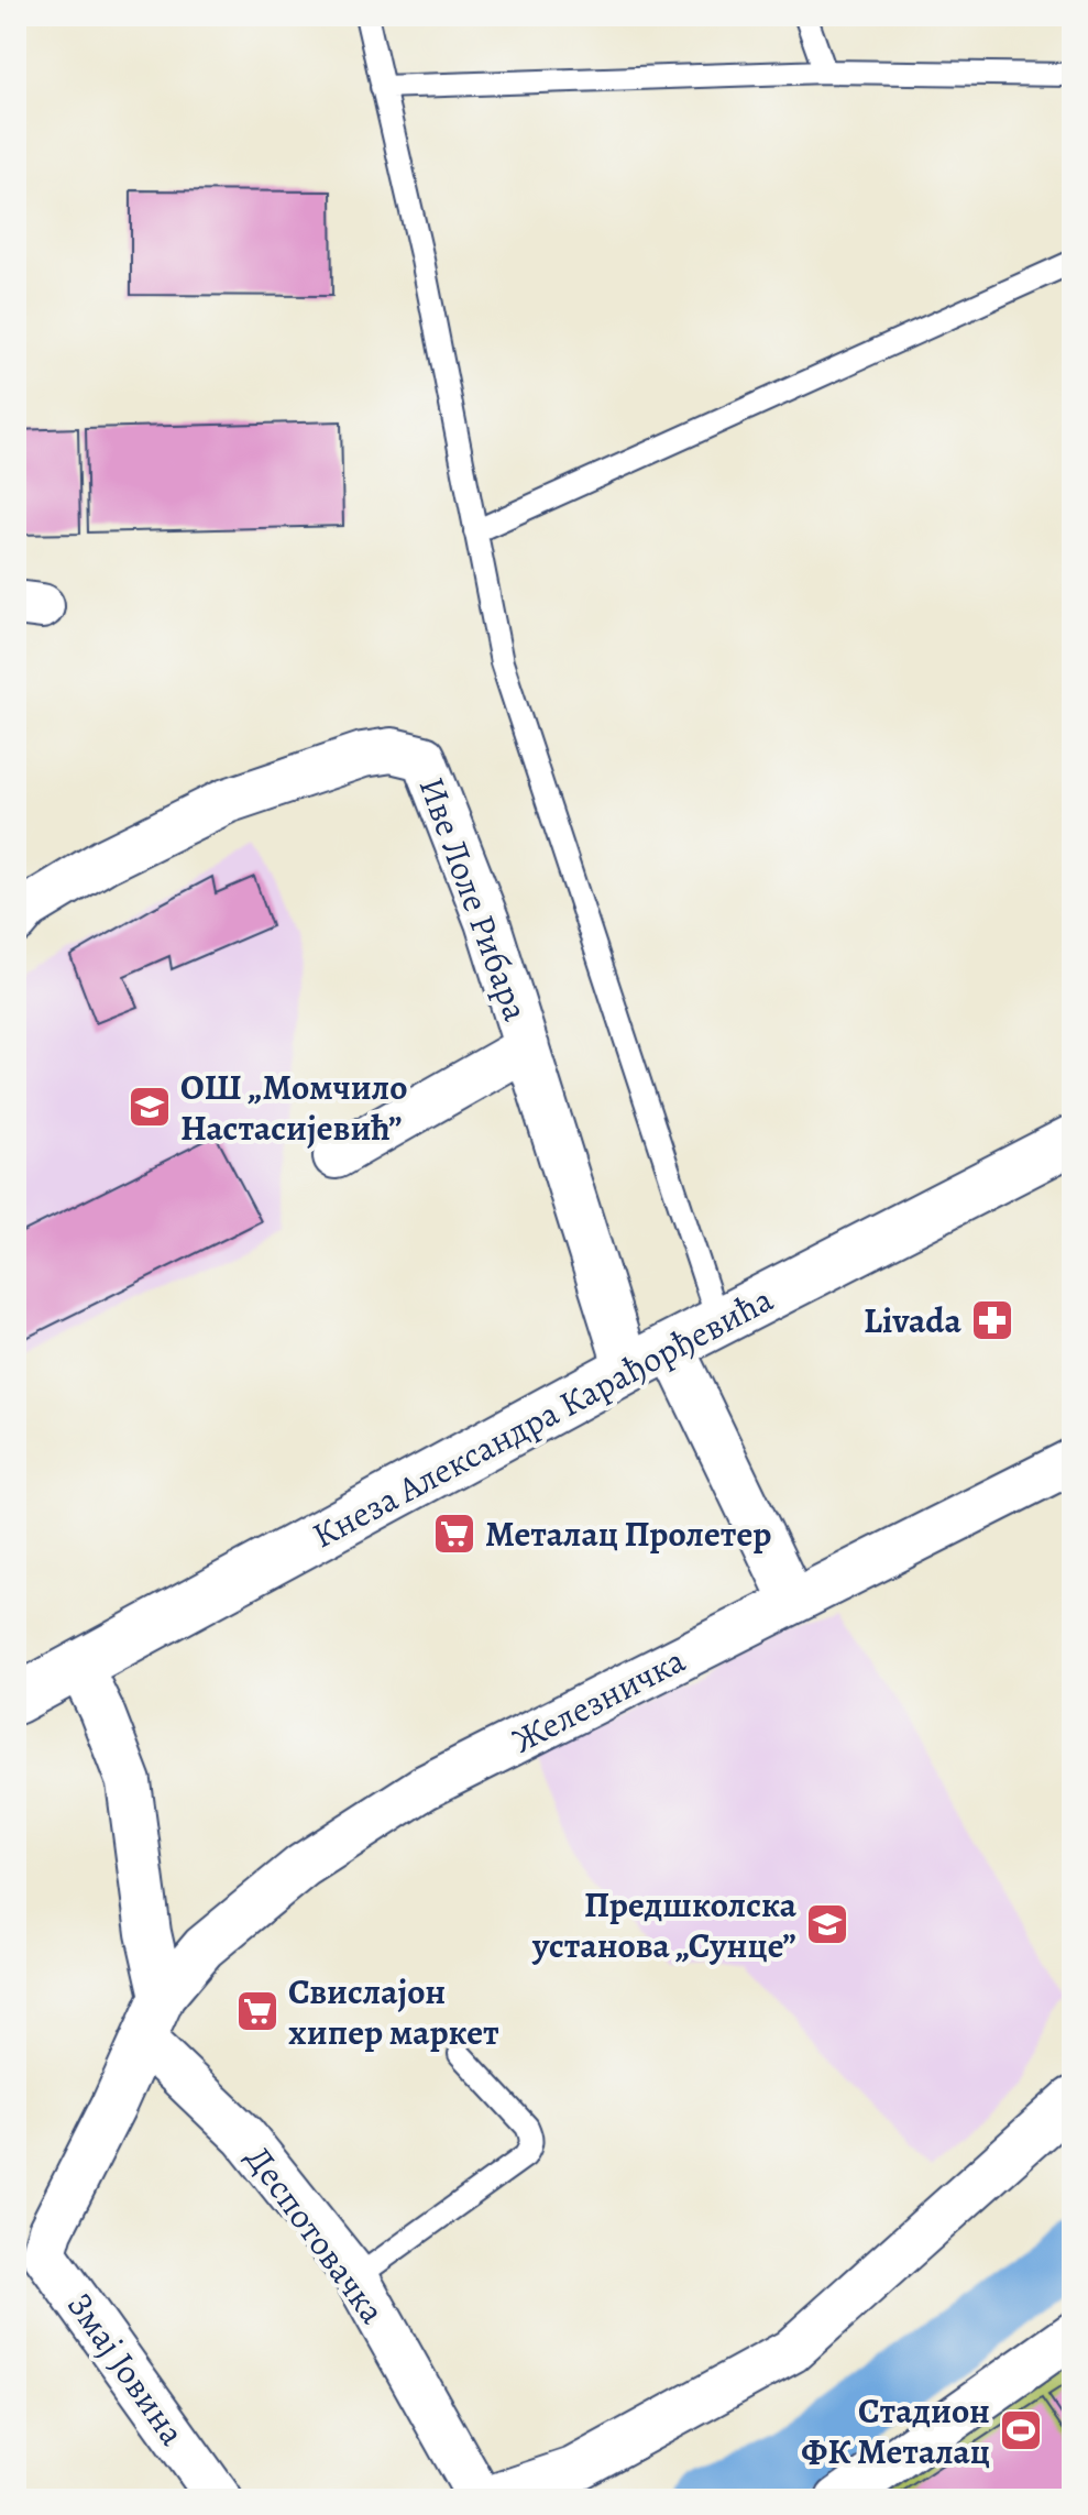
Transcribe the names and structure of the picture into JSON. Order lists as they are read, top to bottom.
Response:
{
  "streets": {
    "street": [
      "Иве Лоле Рибара",
      "Кнеза Александра Карађорђевића",
      "Железничка",
      "Деспотовачка",
      "Змај Јовина"
    ]
  },
  "crossings": [
    ["Иве Лоле Рибара", "Кнеза Александра Карађорђевића"],
    ["Железничка", "Змај Јовина"],
    ["Деспотовачка", "Змај Јовина"]
  ],
  "places": {
    "school or university": ["ОШ „Момчило Настасијевић”", "Предшколска установа „Сунце”"],
    "pharmacy": ["Livada"],
    "supermarket": ["Металац Пролетер", "Свислајон хипер маркет"],
    "sports": ["Стадион ФК Металац"]
  }
}
